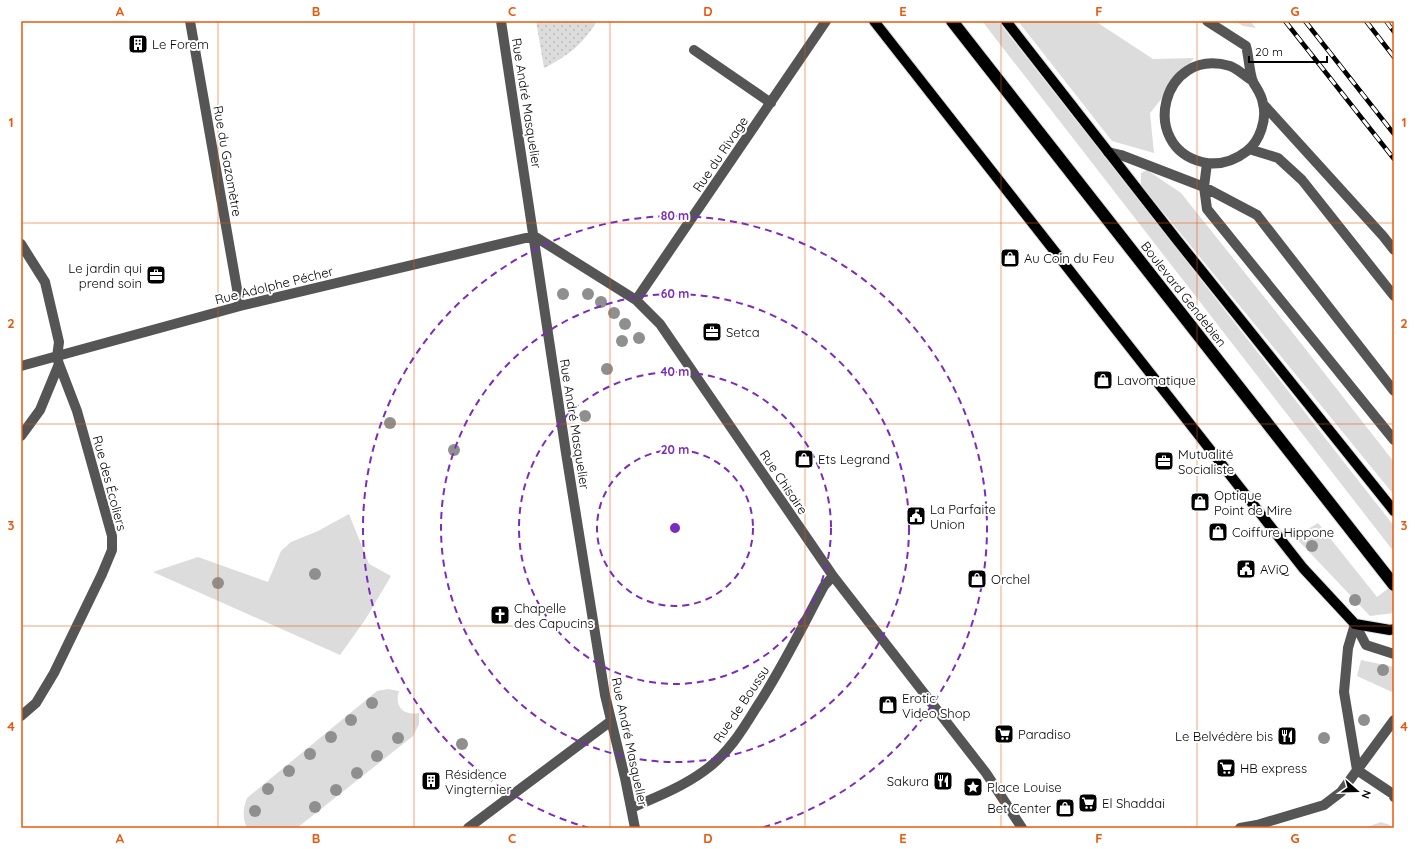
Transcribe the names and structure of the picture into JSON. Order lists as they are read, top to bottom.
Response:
{
  "streets": {
    "highway": ["Boulevard Gendebien"],
    "street": [
      "Rue André Masquelier",
      "Rue du Rivage",
      "Rue du Gazomètre",
      "Rue Adolphe Pécher",
      "Rue Chisaire",
      "Rue des Écoliers",
      "Rue de Boussu"
    ]
  },
  "crossings": [
    ["Rue André Masquelier", "Rue Adolphe Pécher"],
    ["Rue André Masquelier", "Rue Chisaire"],
    ["Rue André Masquelier", "Rue de Boussu"],
    ["Rue du Rivage", "Rue Chisaire"],
    ["Rue du Gazomètre", "Rue Adolphe Pécher"],
    ["Rue Adolphe Pécher", "Rue Chisaire"],
    ["Rue Adolphe Pécher", "Rue des Écoliers"],
    ["Rue Chisaire", "Rue de Boussu"]
  ],
  "places": {
    "building": ["Le Forem", "Résidence Vingternier"],
    "shop": [
      "Au Coin du Feu",
      "Lavomatique",
      "Ets Legrand",
      "Optique Point de Mire",
      "Coiffure Hippone",
      "Orchel",
      "Erotic Video Shop",
      "Bet Center"
    ],
    "office": ["Le jardin qui prend soin", "Setca", "Mutualité Socialiste"],
    "public building": ["La Parfaite Union", "AViQ"],
    "church": ["Chapelle des Capucins"],
    "supermarket": ["Paradiso", "HB express", "El Shaddai"],
    "restaurant": ["Le Belvédère bis", "Sakura"],
    "place": ["Place Louise"]
  },
  "scale_bar": "20 m",
  "north": "right",
  "grid": {
    "columns": [
      "A",
      "B",
      "C",
      "D",
      "E",
      "F",
      "G"
    ],
    "rows": [
      "1",
      "2",
      "3",
      "4"
    ]
  },
  "rings": [
    "80 m",
    "60 m",
    "40 m",
    "20 m"
  ]
}
